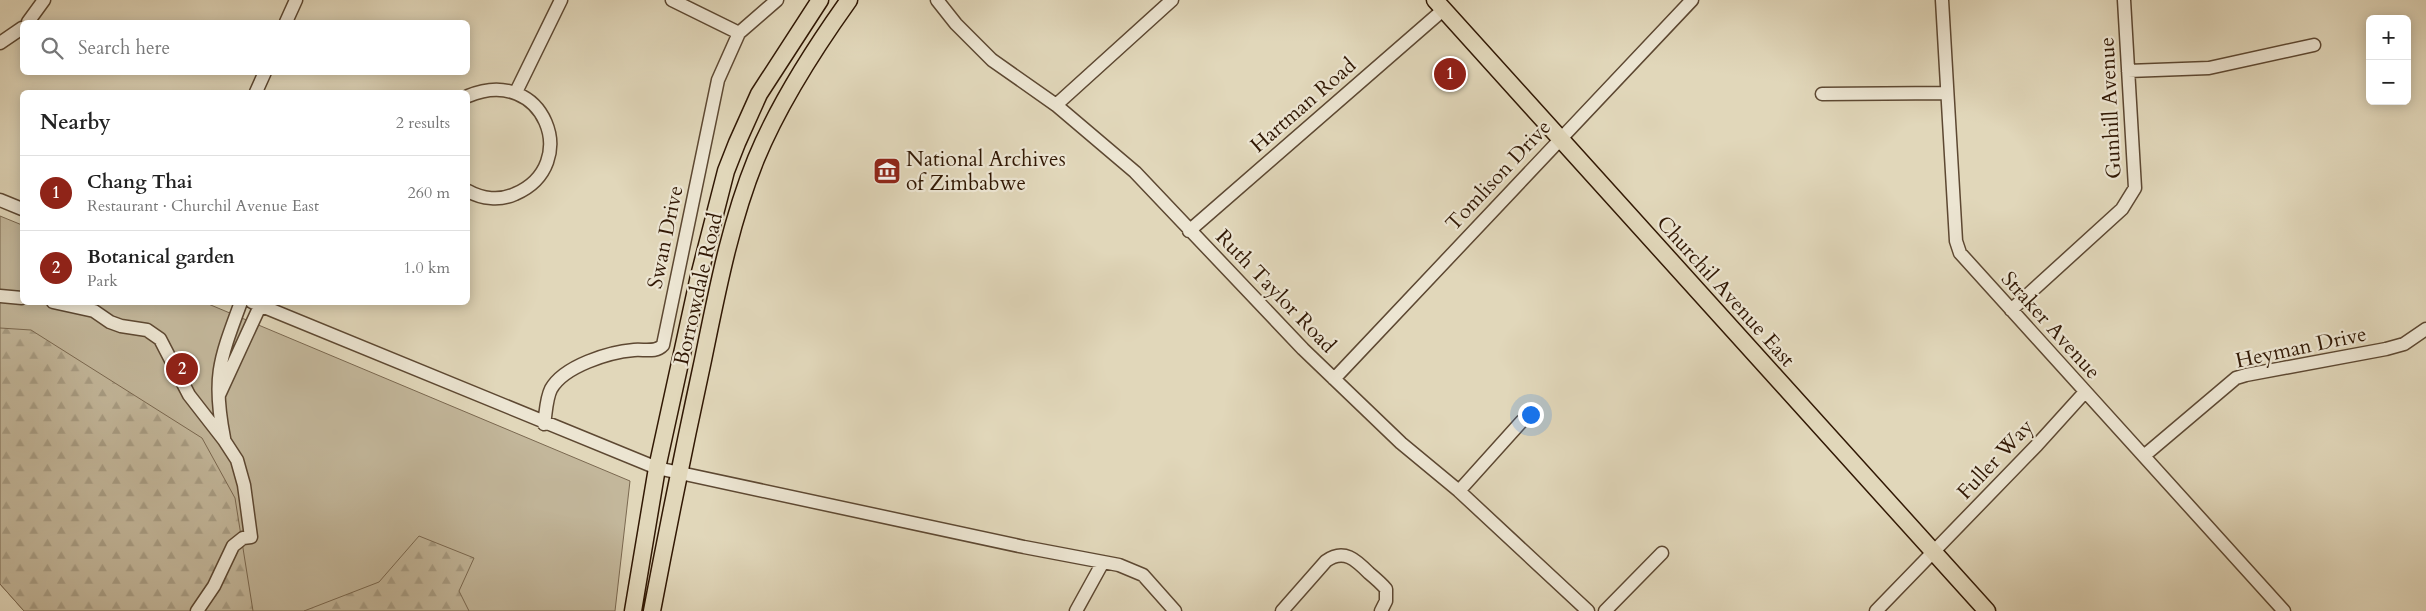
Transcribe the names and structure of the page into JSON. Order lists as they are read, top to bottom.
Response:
{
  "streets": {
    "main road": ["Borrowdale Road", "Churchil Avenue East"],
    "street": [
      "Hartman Road",
      "Gunhill Avenue",
      "Tomlison Drive",
      "Swan Drive",
      "Ruth Taylor Road",
      "Straker Avenue",
      "Heyman Drive",
      "Fuller Way"
    ]
  },
  "crossings": [
    ["Hartman Road", "Ruth Taylor Road"],
    ["Hartman Road", "Churchil Avenue East"],
    ["Gunhill Avenue", "Straker Avenue"],
    ["Tomlison Drive", "Ruth Taylor Road"],
    ["Tomlison Drive", "Churchil Avenue East"],
    ["Churchil Avenue East", "Fuller Way"],
    ["Straker Avenue", "Heyman Drive"],
    ["Straker Avenue", "Fuller Way"]
  ],
  "places": {
    "museum": ["National Archives of Zimbabwe"]
  },
  "page": {
    "map_buttons": ["+", "−"],
    "search": "Search here",
    "pins": ["1", "2"],
    "heading": ["Nearby", "2 results"],
    "list": [
      {
        "mark": "1",
        "name": "Chang Thai",
        "note": "Restaurant · Churchil Avenue East",
        "value": "260 m"
      },
      {
        "mark": "2",
        "name": "Botanical garden",
        "note": "Park",
        "value": "1.0 km"
      }
    ]
  }
}
